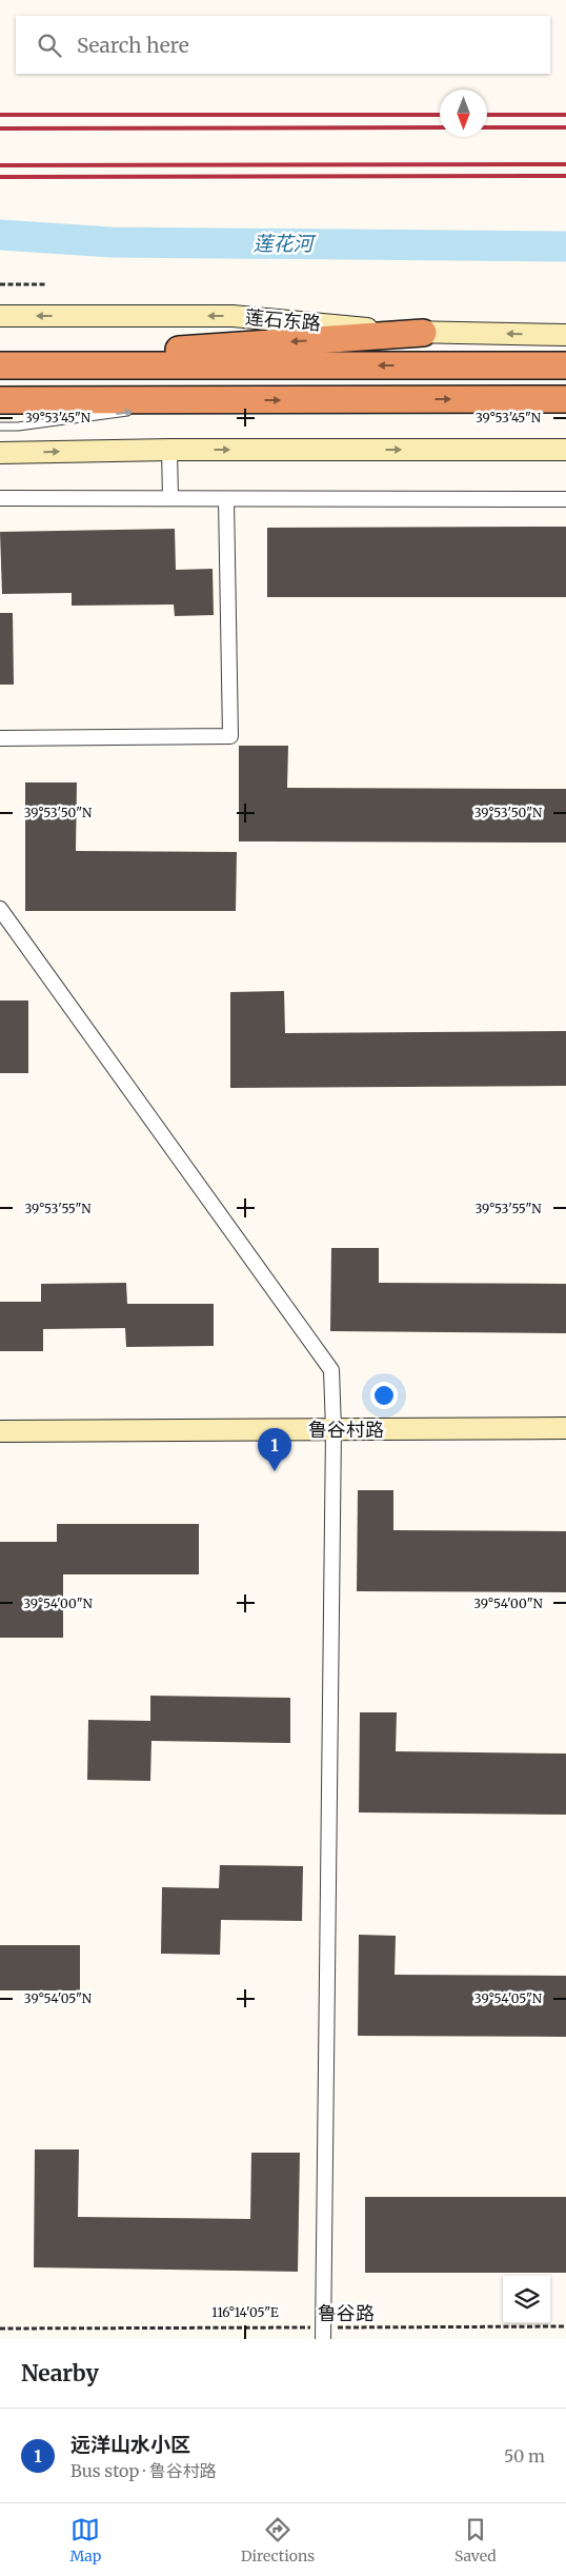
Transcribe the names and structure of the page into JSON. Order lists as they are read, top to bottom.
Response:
{
  "streets": {
    "street": ["莲石东路", "鲁谷村路"],
    "path": ["鲁谷路"]
  },
  "water": ["莲花河"],
  "north": "bottom",
  "page": {
    "search": "Search here",
    "pins": "1",
    "heading": "Nearby",
    "list": [
      {
        "mark": "1",
        "name": "远洋山水小区",
        "note": "Bus stop · 鲁谷村路",
        "value": "50 m"
      }
    ],
    "nav": ["Map", "Directions", "Saved"]
  },
  "coordinates": [
    "39°53'45\"N",
    "39°53'50\"N",
    "39°53'55\"N",
    "39°54'00\"N",
    "39°54'05\"N",
    "116°14'05\"E"
  ]
}
